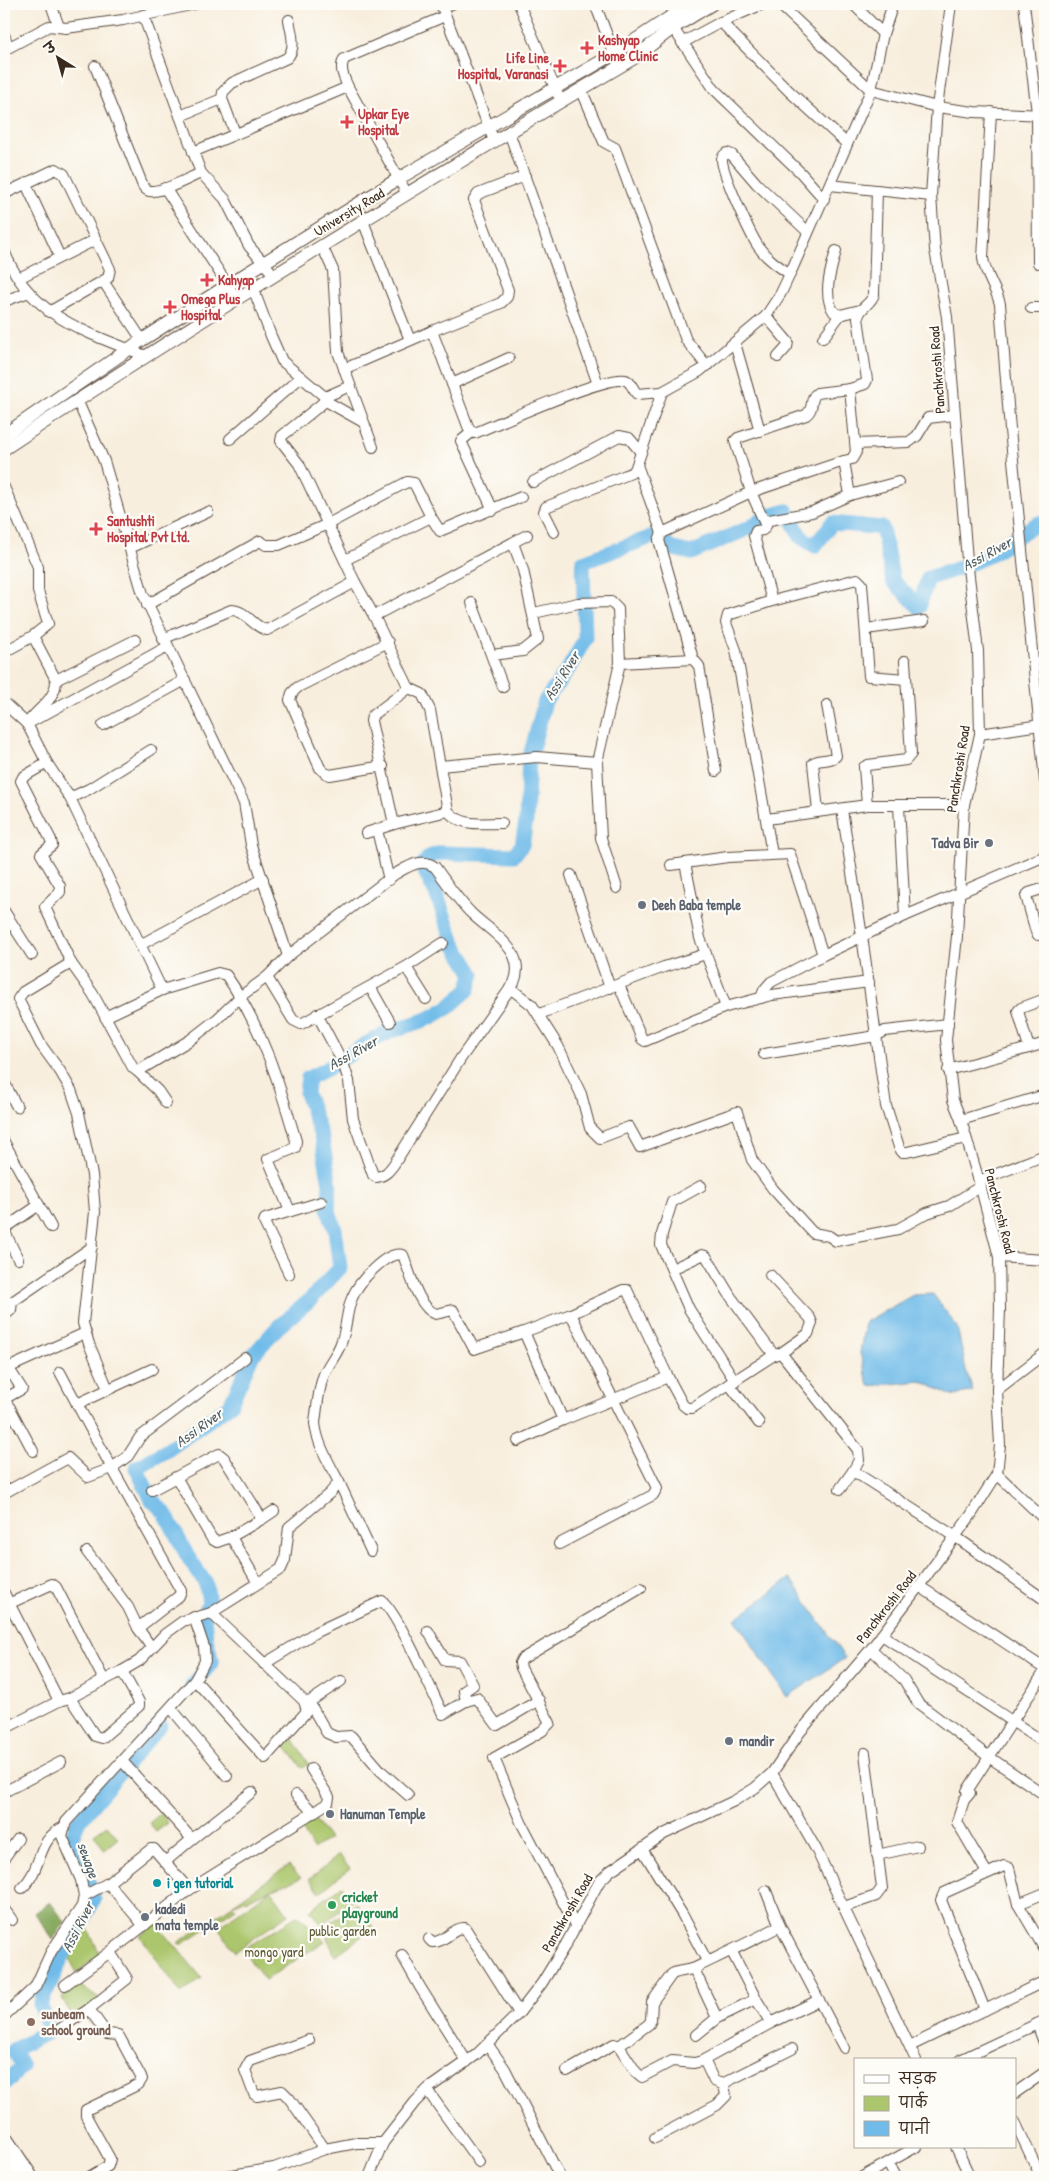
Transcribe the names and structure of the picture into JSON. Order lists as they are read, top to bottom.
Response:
{
  "streets": {
    "main road": ["University Road"],
    "street": ["Panchkroshi Road"]
  },
  "water": ["Assi River", "sewage"],
  "parks": ["public garden", "mongo yard"],
  "places": {
    "health": [
      "Kashyap Home Clinic",
      "Life Line Hospital, Varanasi",
      "Upkar Eye Hospital",
      "Kahyap",
      "Omega Plus Hospital",
      "Santushti Hospital Pvt Ltd."
    ],
    "other": [
      "Tadva Bir",
      "Deeh Baba temple",
      "mandir",
      "Hanuman Temple",
      "i gen tutorial",
      "cricket playground",
      "kadedi mata temple",
      "sunbeam school ground"
    ]
  },
  "legend": ["सड़क", "पार्क", "पानी"],
  "north": "top left"
}
